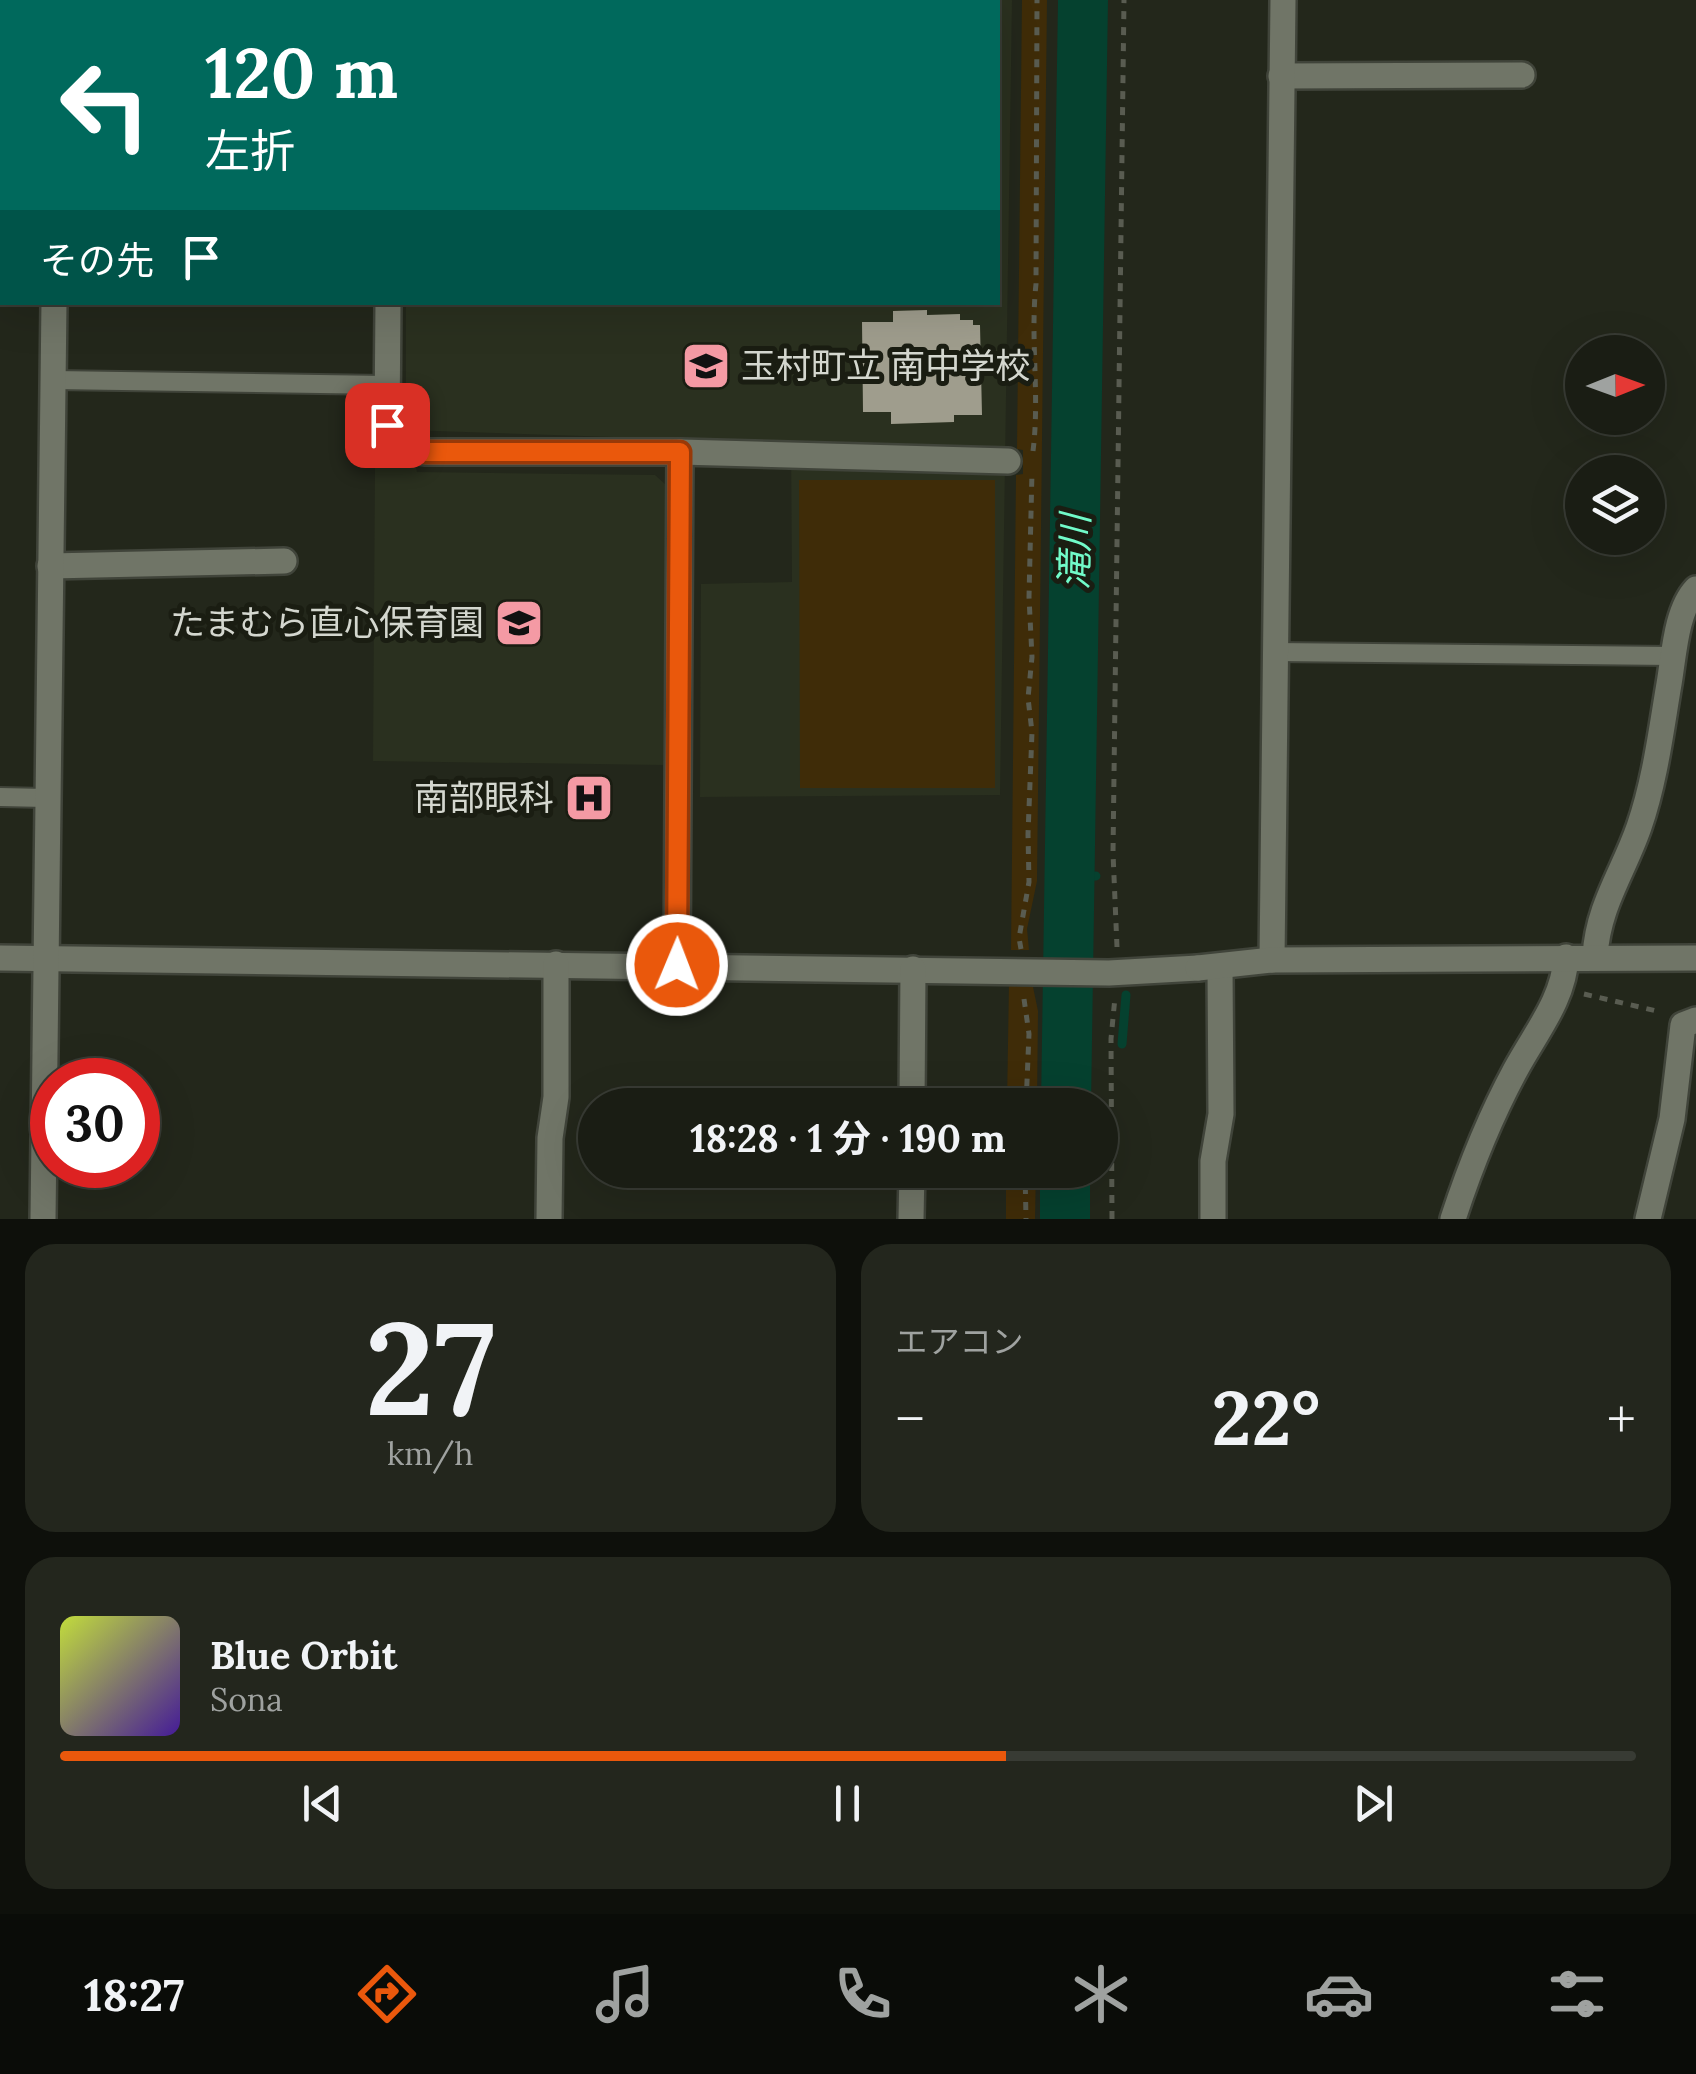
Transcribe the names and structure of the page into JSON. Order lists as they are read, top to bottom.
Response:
{
  "water": ["滝川"],
  "places": {
    "school or university": ["玉村町立 南中学校", "たまむら直心保育園"],
    "hospital": ["南部眼科"]
  },
  "north": "right",
  "page": {
    "turn": ["120 m", "左折"],
    "then": "その先",
    "limit": "30",
    "trip": "18:28 · 1 分 · 190 m",
    "tile": [
      ["27", "km/h"],
      "エアコン"
    ],
    "heat": ["−", "22°", "+"],
    "song": ["Blue Orbit", "Sona"],
    "tabs": "18:27"
  }
}
